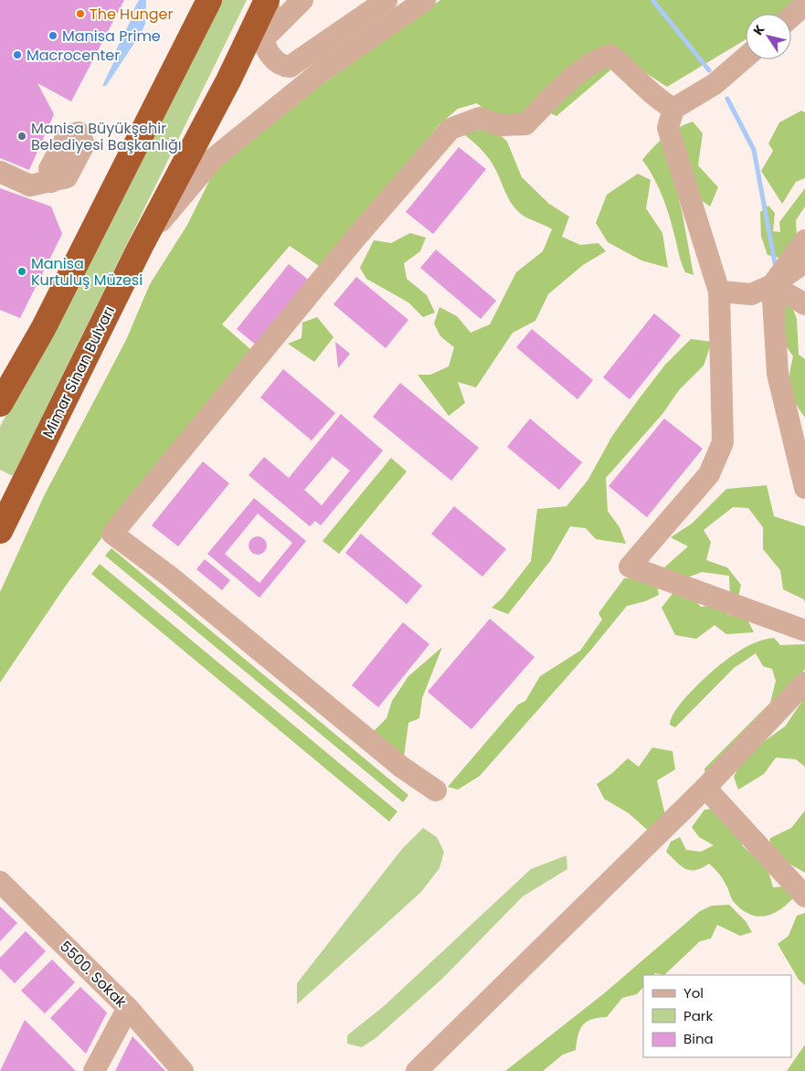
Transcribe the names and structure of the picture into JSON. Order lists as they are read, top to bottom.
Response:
{
  "streets": {
    "highway": ["Mimar Sinan Bulvarı"],
    "street": ["5500. Sokak"]
  },
  "places": [
    "The Hunger",
    "Manisa Prime",
    "Macrocenter",
    "Manisa Büyükşehir Belediyesi Başkanlığı",
    "Manisa Kurtuluş Müzesi"
  ],
  "legend": ["Yol", "Park", "Bina"],
  "north": "top left"
}
